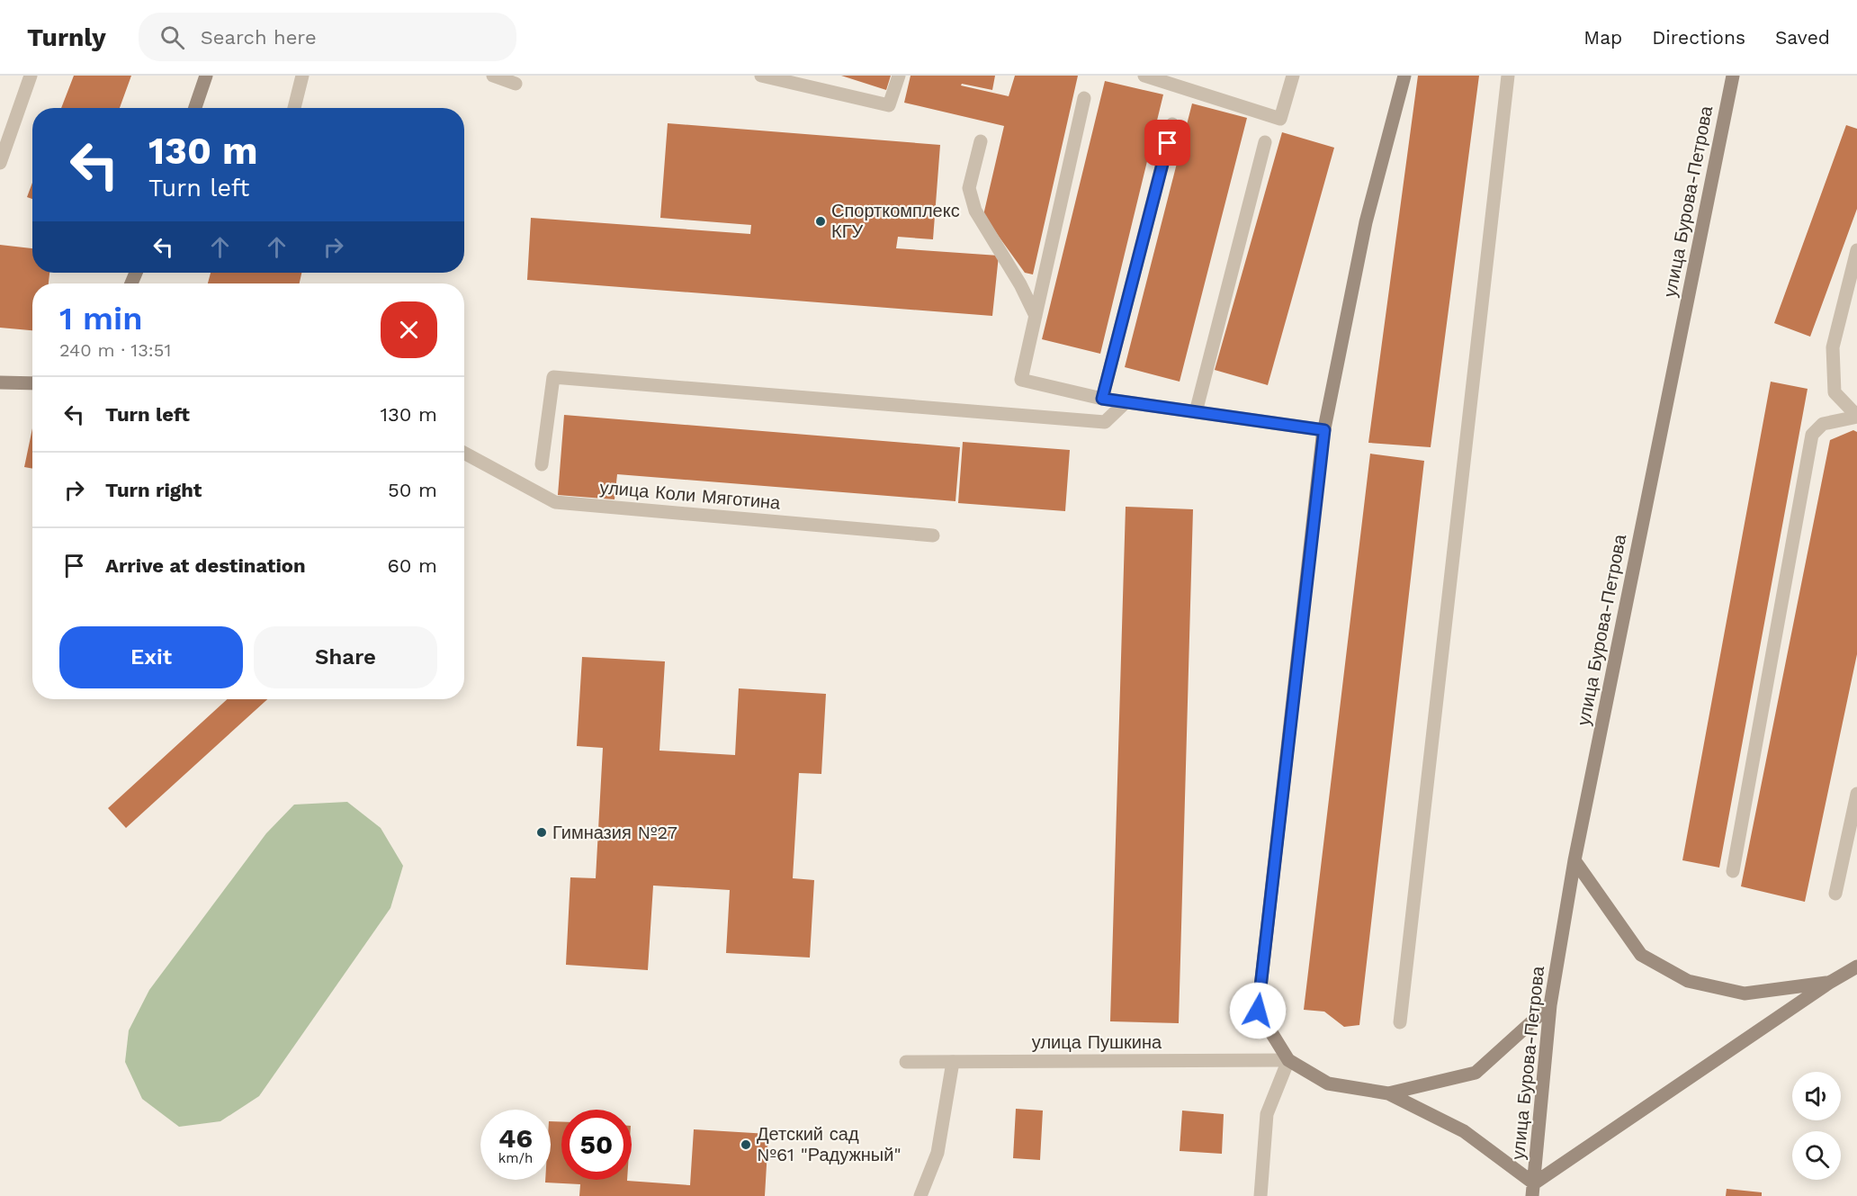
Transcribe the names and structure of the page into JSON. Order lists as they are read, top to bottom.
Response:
{
  "streets": {
    "main road": ["улица Бурова-Петрова"],
    "street": ["улица Коли Мяготина", "улица Пушкина"]
  },
  "places": ["Спорткомплекс КГУ", "Гимназия №27", "Детский сад №61 \"Радужный\""],
  "page": {
    "header": "Turnly",
    "search": "Search here",
    "nav": ["Map", "Directions", "Saved"],
    "turn": ["130 m", "Turn left"],
    "heading": ["1 min", "240 m · 13:51"],
    "list": [
      {
        "name": "Turn left",
        "value": "130 m"
      },
      {
        "name": "Turn right",
        "value": "50 m"
      },
      {
        "name": "Arrive at destination",
        "value": "60 m"
      }
    ],
    "buttons": ["Exit", "Share"],
    "speed": "46 km/h",
    "limit": "50"
  }
}
